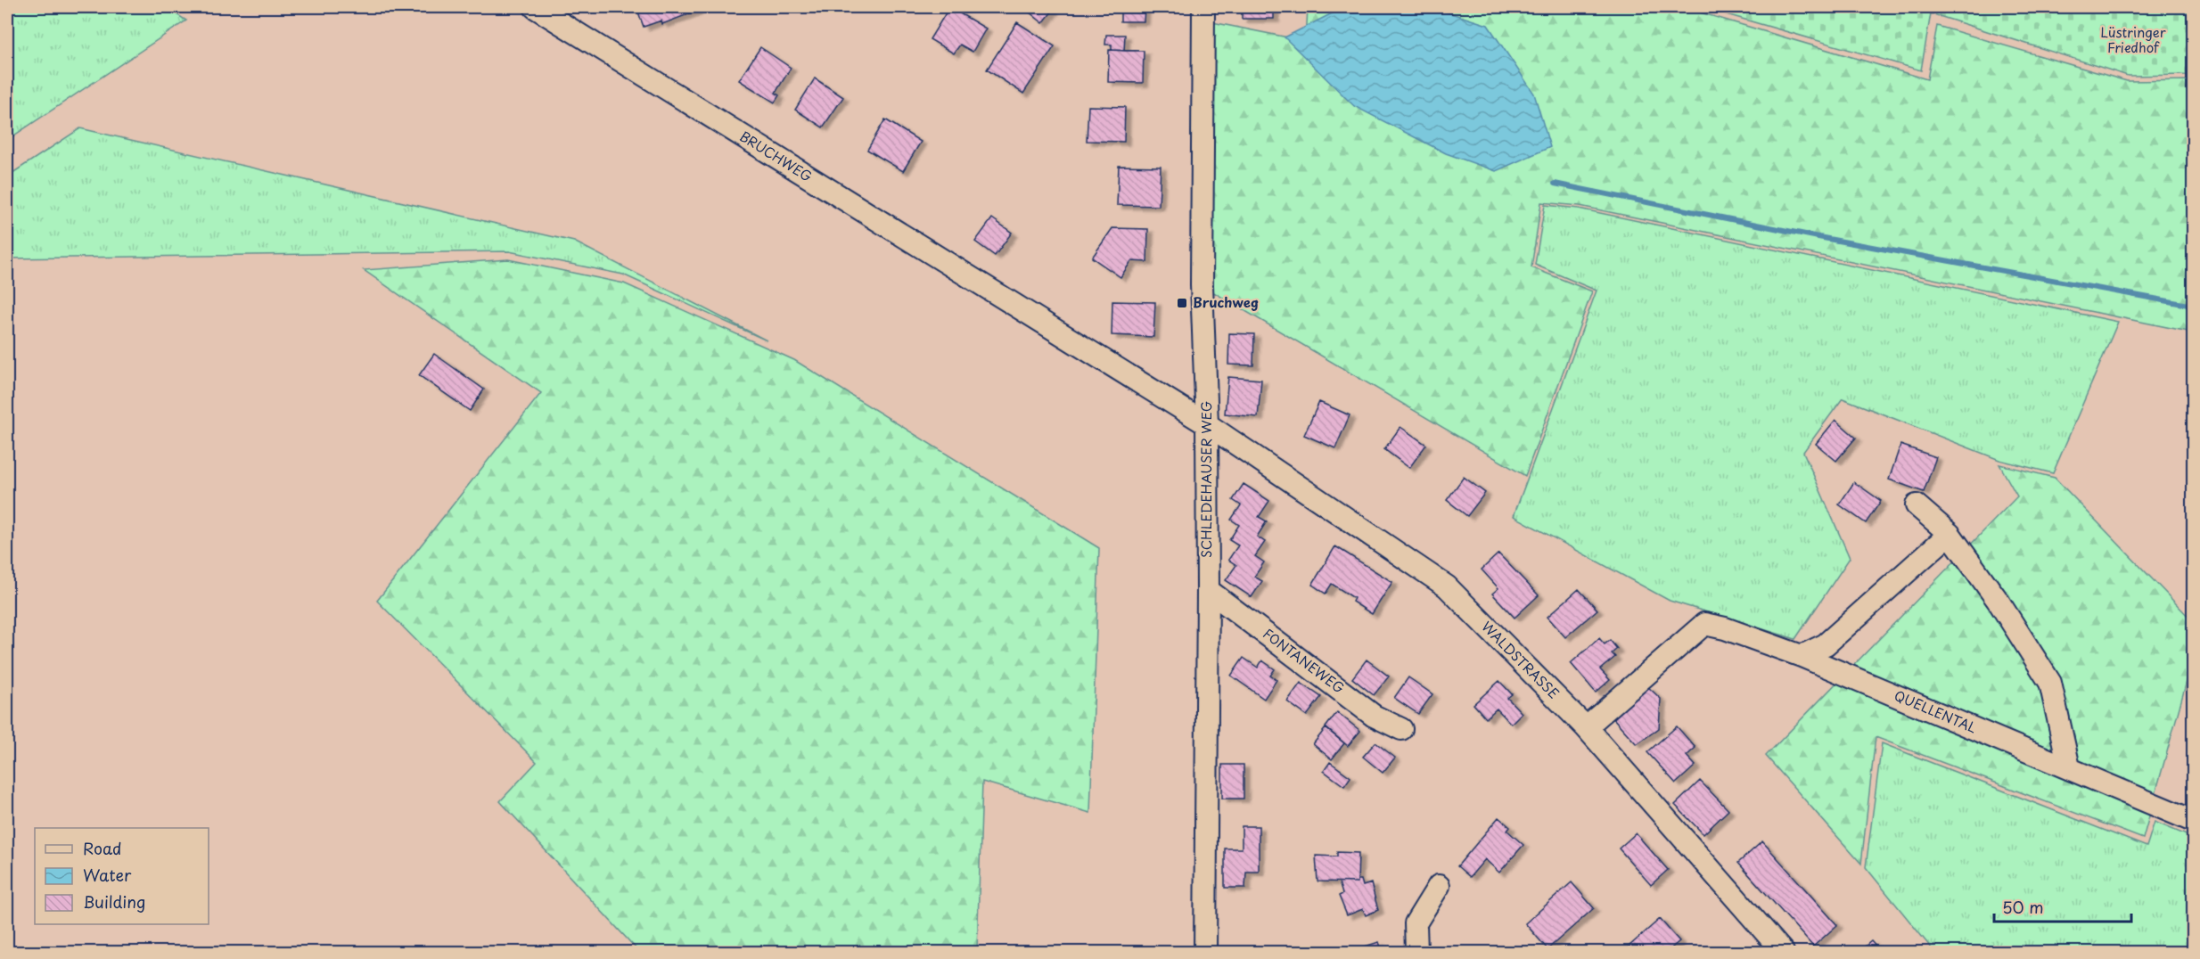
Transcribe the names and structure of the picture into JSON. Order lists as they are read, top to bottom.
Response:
{
  "streets": {
    "street": [
      "BRUCHWEG",
      "SCHLEDEHAUSER WEG",
      "WALDSTRASSE",
      "FONTANEWEG",
      "QUELLENTAL"
    ]
  },
  "crossings": [
    ["BRUCHWEG", "SCHLEDEHAUSER WEG"],
    ["BRUCHWEG", "WALDSTRASSE"],
    ["SCHLEDEHAUSER WEG", "WALDSTRASSE"],
    ["SCHLEDEHAUSER WEG", "FONTANEWEG"],
    ["WALDSTRASSE", "QUELLENTAL"]
  ],
  "parks": ["Lüstringer Friedhof"],
  "places": {
    "transit": ["Bruchweg"]
  },
  "legend": ["Road", "Water", "Building"],
  "scale_bar": "50 m"
}
